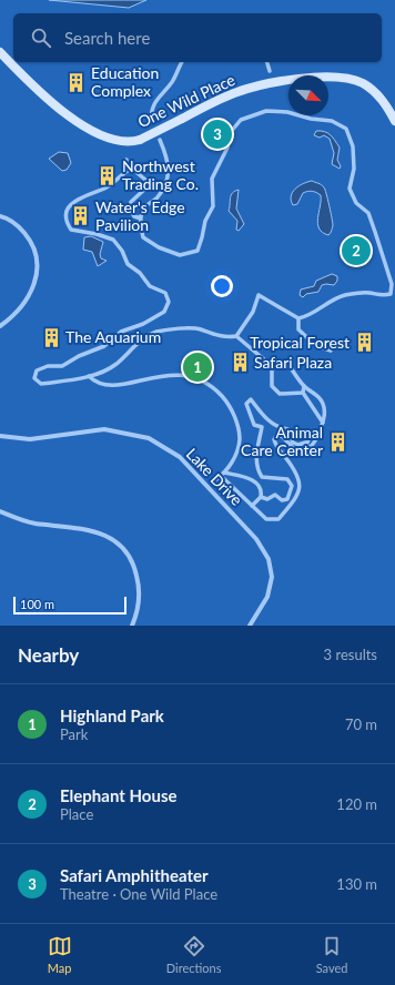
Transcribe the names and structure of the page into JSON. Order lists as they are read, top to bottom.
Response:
{
  "streets": {
    "main road": ["One Wild Place"],
    "street": ["Lake Drive"]
  },
  "places": {
    "building": [
      "Education Complex",
      "Northwest Trading Co.",
      "Water's Edge Pavilion",
      "The Aquarium",
      "Tropical Forest",
      "Safari Plaza",
      "Animal Care Center"
    ]
  },
  "scale_bar": "100 m",
  "north": "bottom right",
  "page": {
    "search": "Search here",
    "pins": ["3", "2", "1"],
    "scale": "100 m",
    "heading": ["Nearby", "3 results"],
    "list": [
      {
        "mark": "1",
        "name": "Highland Park",
        "note": "Park",
        "value": "70 m"
      },
      {
        "mark": "2",
        "name": "Elephant House",
        "note": "Place",
        "value": "120 m"
      },
      {
        "mark": "3",
        "name": "Safari Amphitheater",
        "note": "Theatre · One Wild Place",
        "value": "130 m"
      }
    ],
    "nav": ["Map", "Directions", "Saved"]
  }
}
